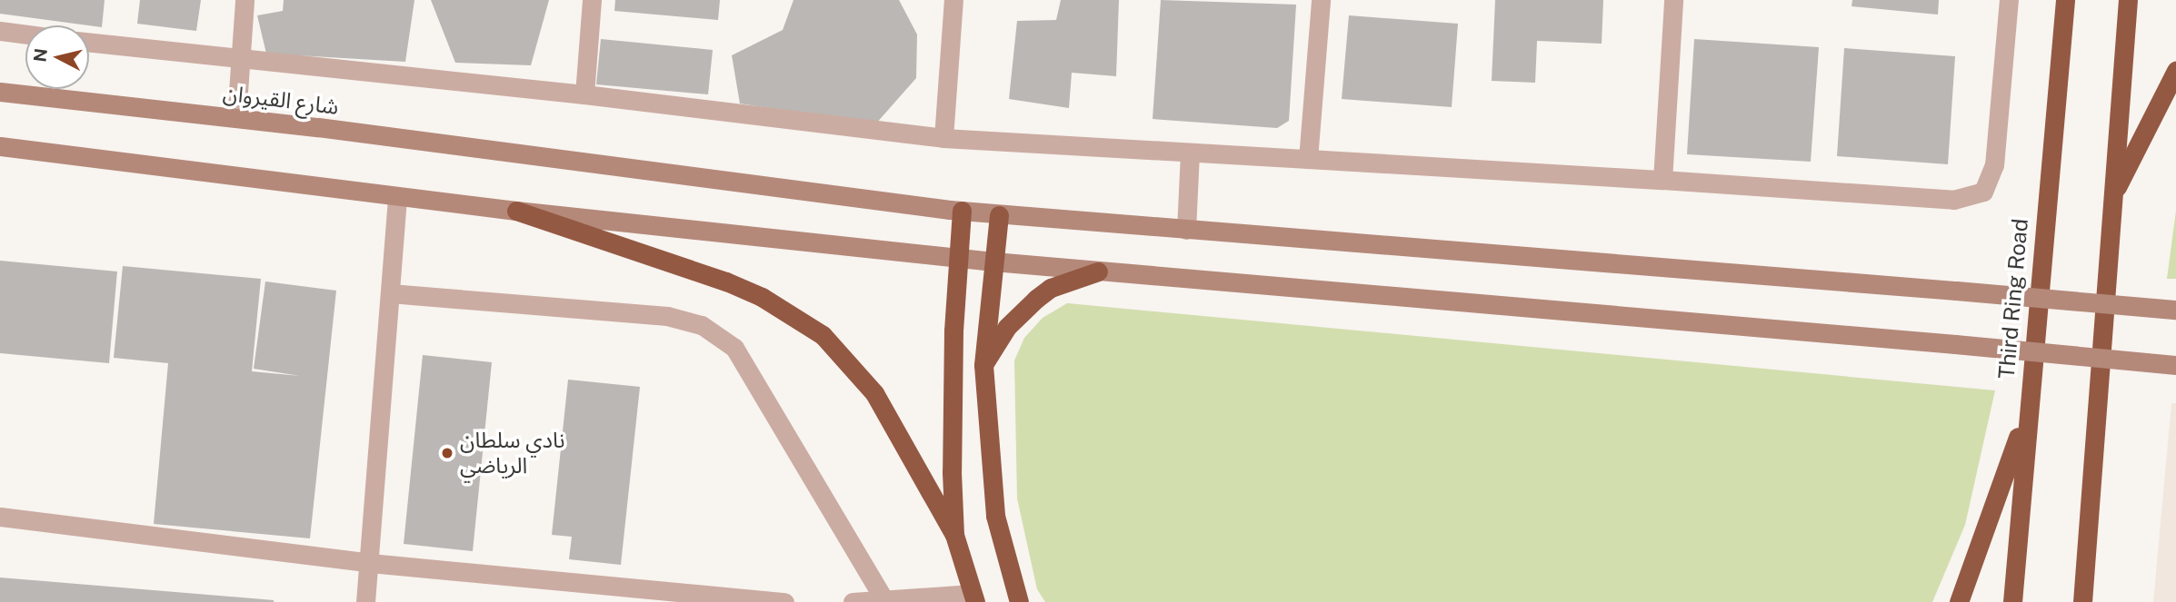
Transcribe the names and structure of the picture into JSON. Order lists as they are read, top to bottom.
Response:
{
  "streets": {
    "highway": ["Third Ring Road"],
    "main road": ["شارع القيروان"]
  },
  "places": ["نادي سلطان الرياضي"],
  "north": "left"
}
